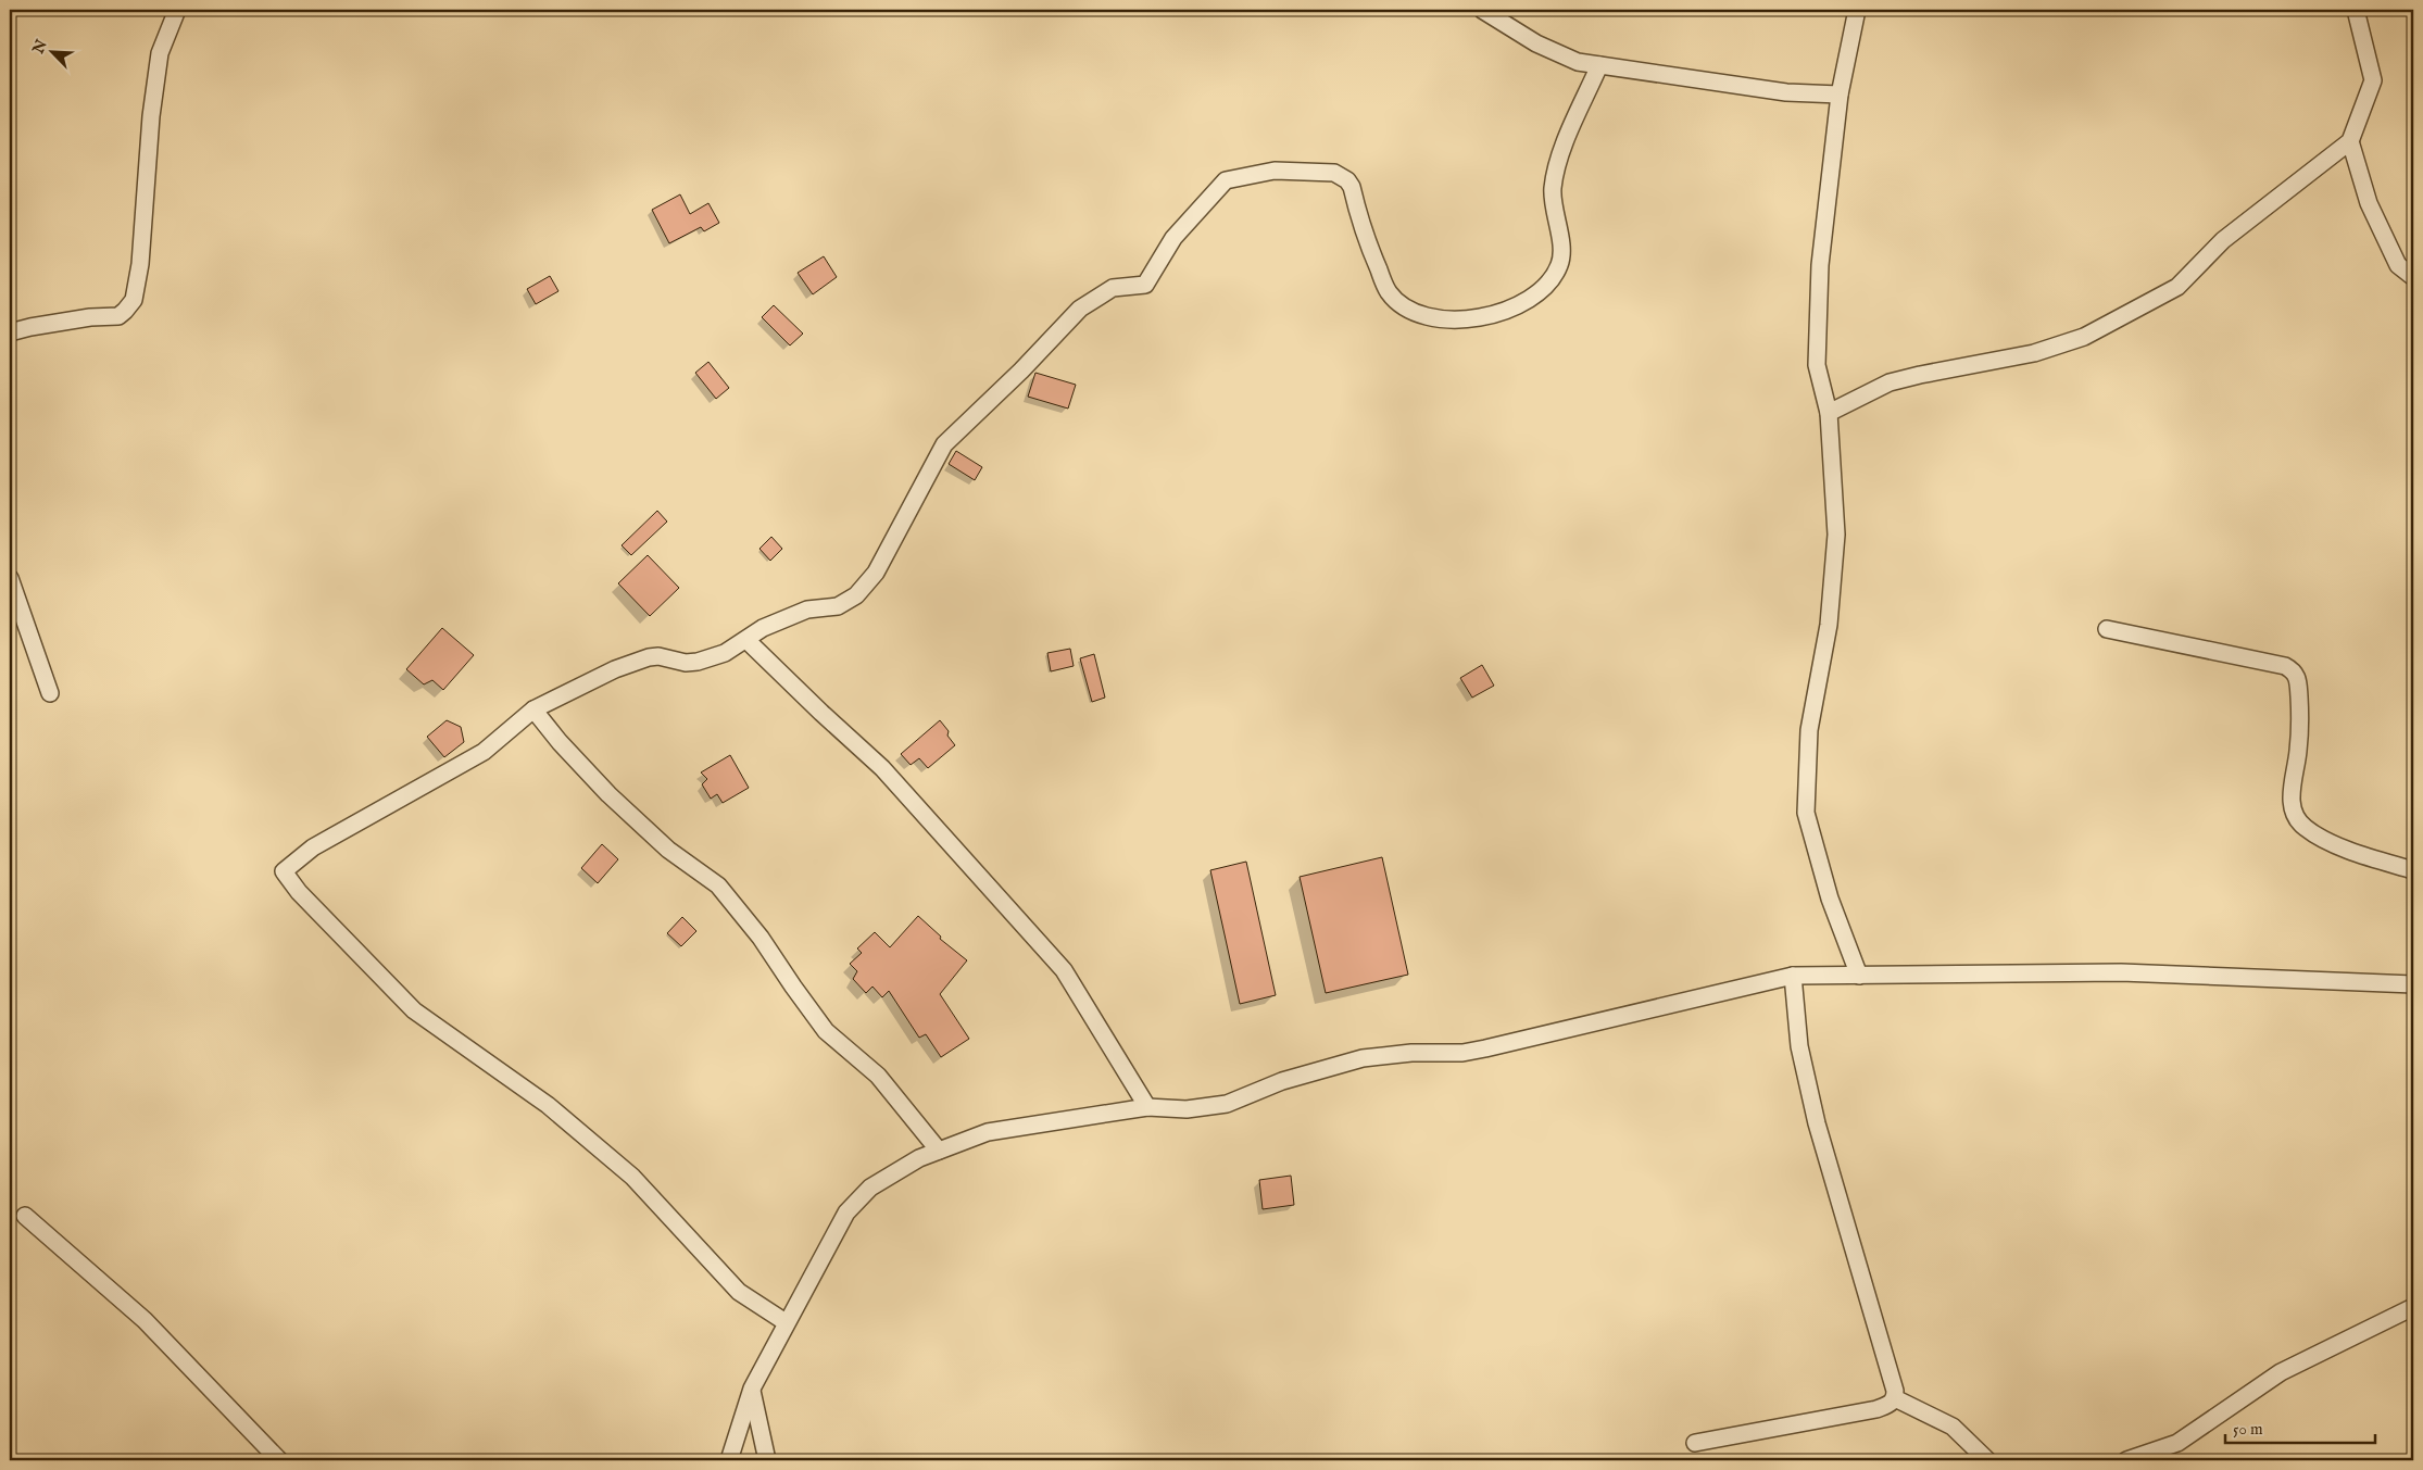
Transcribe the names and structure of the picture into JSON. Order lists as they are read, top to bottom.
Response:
{
  "scale_bar": "50 m",
  "north": "top left"
}
